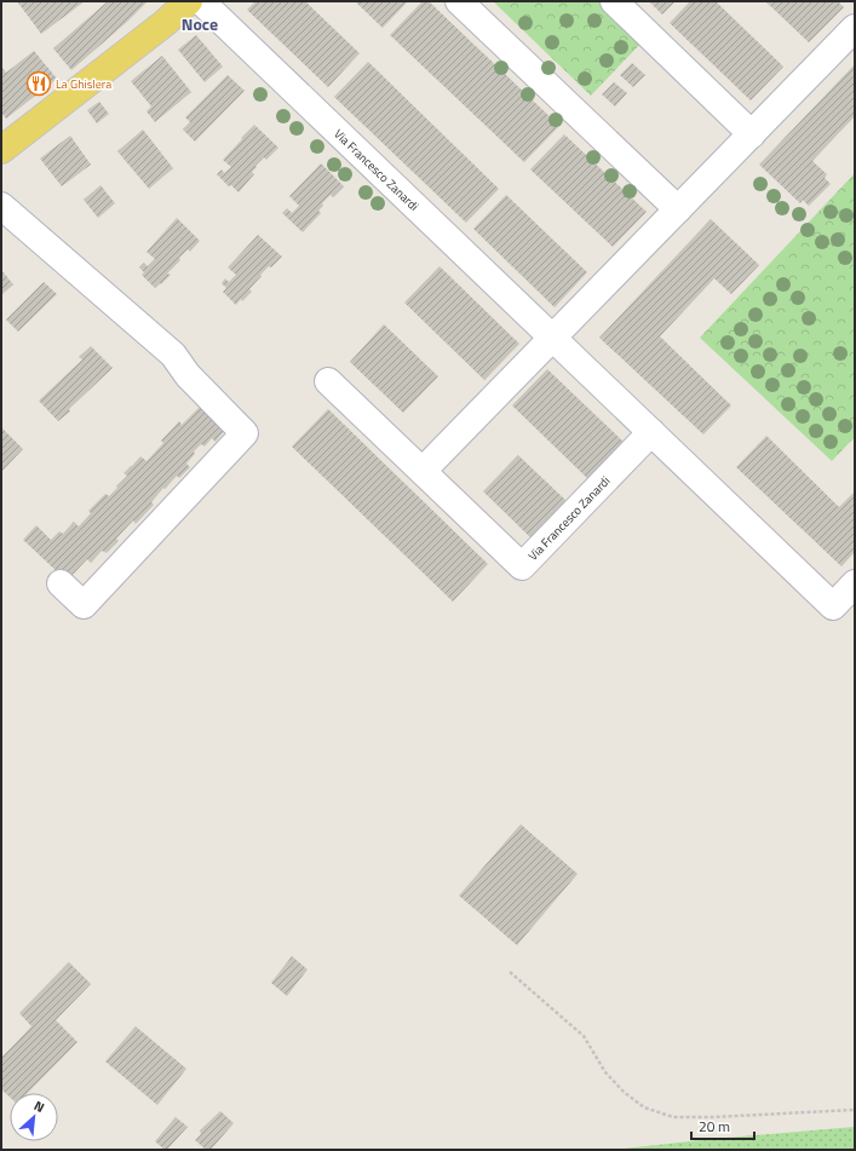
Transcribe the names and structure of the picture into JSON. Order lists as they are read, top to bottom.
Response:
{
  "streets": {
    "street": ["Via Francesco Zanardi"]
  },
  "districts": ["Noce"],
  "places": {
    "restaurant": ["La Ghislera"]
  },
  "scale_bar": "20 m",
  "north": "top right"
}
